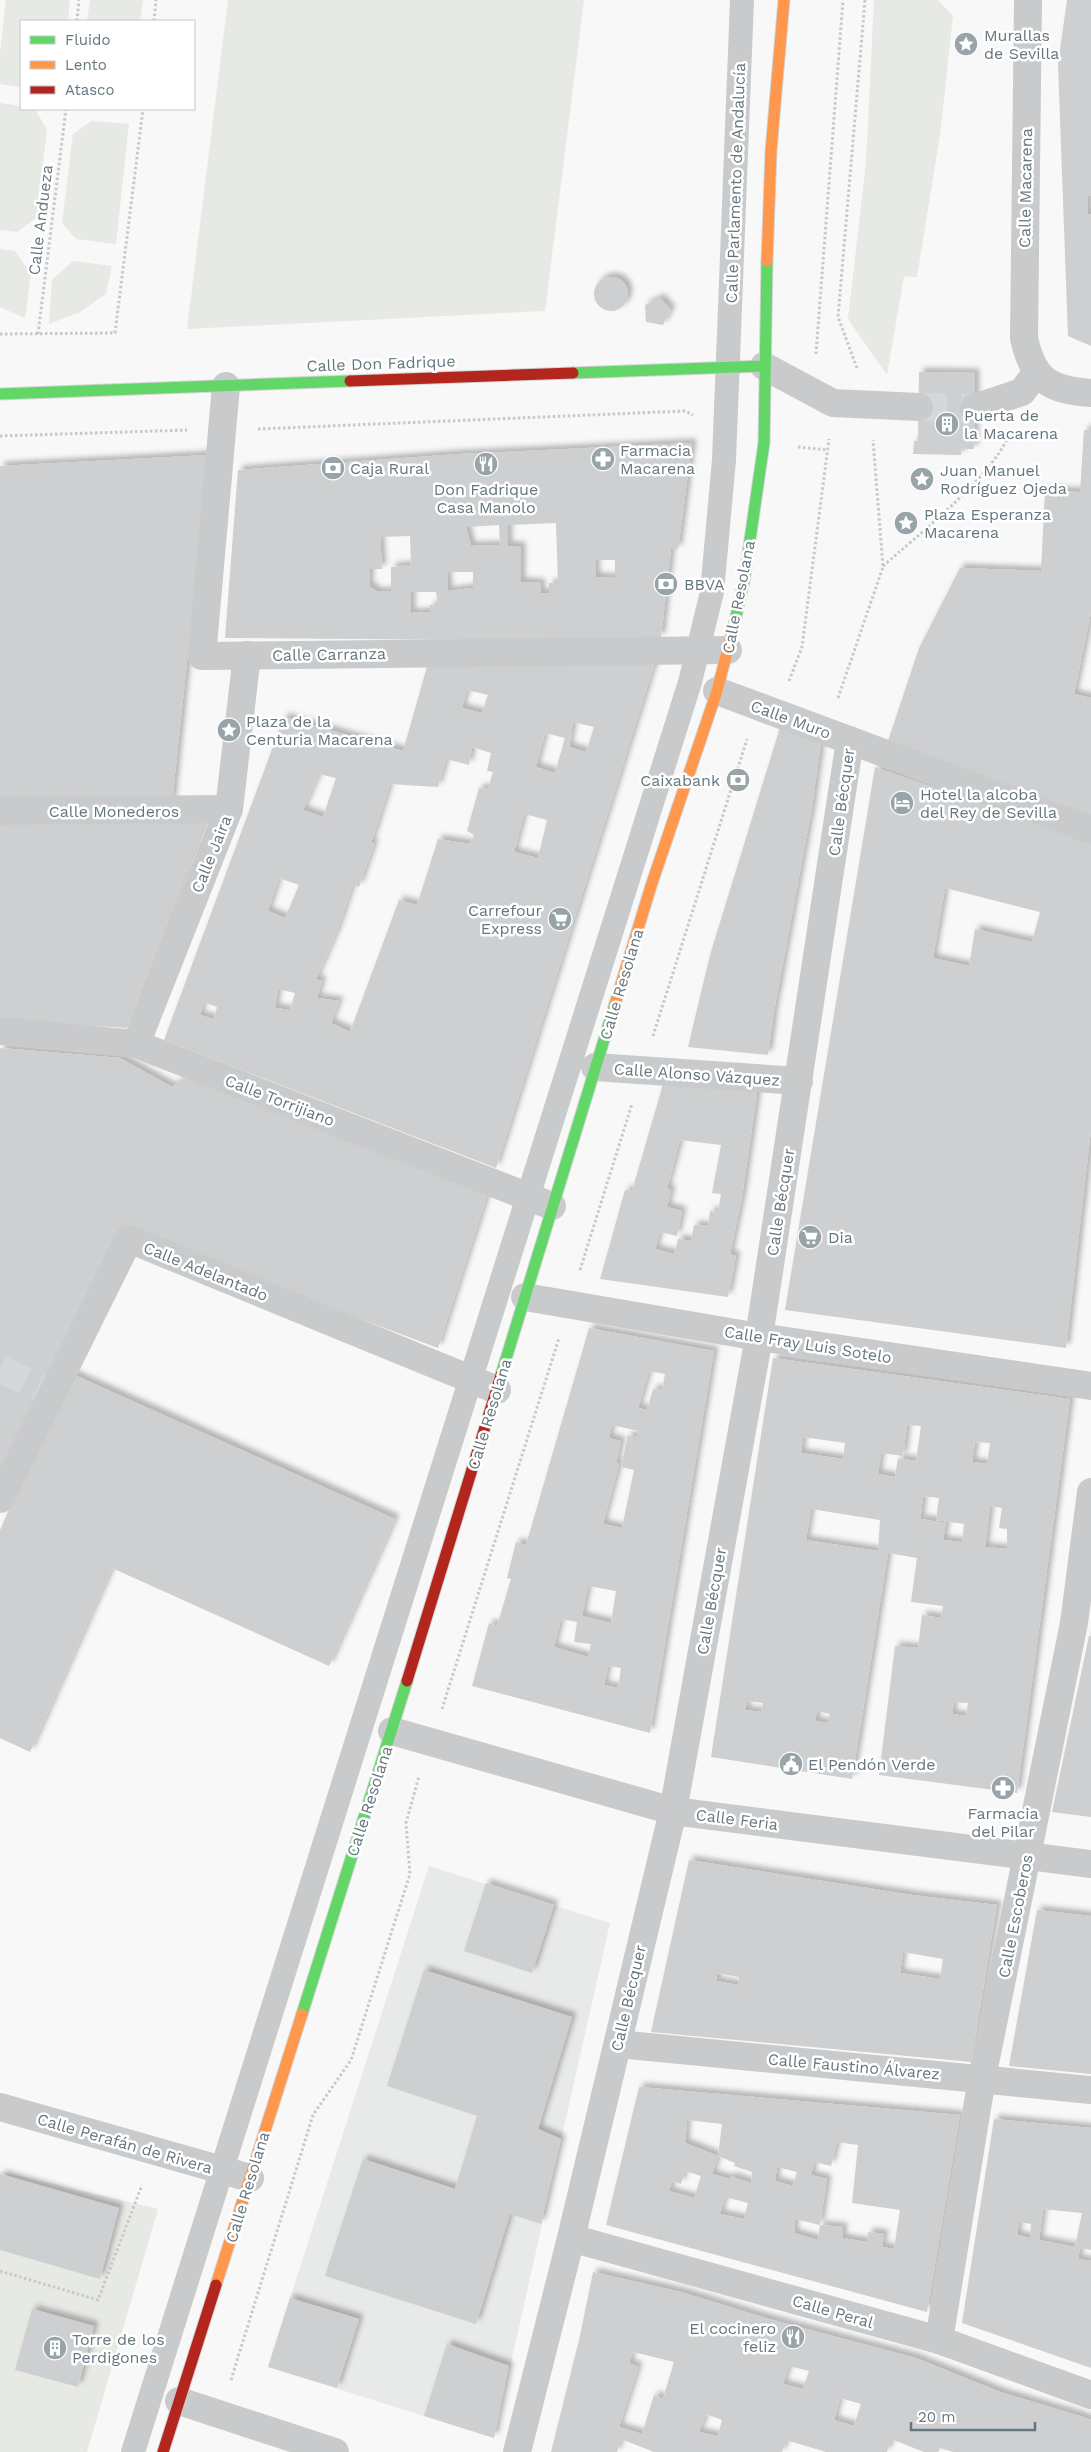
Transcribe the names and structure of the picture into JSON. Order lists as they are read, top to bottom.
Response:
{
  "streets": {
    "main road": ["Calle Parlamento de Andalucía", "Calle Don Fadrique", "Calle Resolana"],
    "street": [
      "Calle Macarena",
      "Calle Carranza",
      "Calle Muro",
      "Calle Bécquer",
      "Calle Monederos",
      "Calle Jaira",
      "Calle Alonso Vázquez",
      "Calle Torrijiano",
      "Calle Adelantado",
      "Calle Fray Luis Sotelo",
      "Calle Feria",
      "Calle Escoberos",
      "Calle Faustino Álvarez",
      "Calle Perafán de Rivera",
      "Calle Peral"
    ],
    "path": ["Calle Andueza"]
  },
  "crossings": [
    ["Calle Parlamento de Andalucía", "Calle Don Fadrique"],
    ["Calle Parlamento de Andalucía", "Calle Resolana"],
    ["Calle Don Fadrique", "Calle Resolana"],
    ["Calle Don Fadrique", "Calle Carranza"],
    ["Calle Resolana", "Calle Carranza"],
    ["Calle Resolana", "Calle Muro"],
    ["Calle Resolana", "Calle Alonso Vázquez"],
    ["Calle Resolana", "Calle Torrijiano"],
    ["Calle Resolana", "Calle Adelantado"],
    ["Calle Resolana", "Calle Fray Luis Sotelo"],
    ["Calle Resolana", "Calle Feria"],
    ["Calle Resolana", "Calle Perafán de Rivera"],
    ["Calle Carranza", "Calle Jaira"],
    ["Calle Muro", "Calle Bécquer"],
    ["Calle Bécquer", "Calle Alonso Vázquez"],
    ["Calle Bécquer", "Calle Fray Luis Sotelo"],
    ["Calle Bécquer", "Calle Feria"],
    ["Calle Bécquer", "Calle Faustino Álvarez"],
    ["Calle Bécquer", "Calle Peral"],
    ["Calle Monederos", "Calle Jaira"],
    ["Calle Jaira", "Calle Torrijiano"],
    ["Calle Feria", "Calle Escoberos"],
    ["Calle Escoberos", "Calle Faustino Álvarez"],
    ["Calle Escoberos", "Calle Peral"]
  ],
  "places": {
    "place": [
      "Murallas de Sevilla",
      "Juan Manuel Rodríguez Ojeda",
      "Plaza Esperanza Macarena",
      "Plaza de la Centuria Macarena"
    ],
    "building": ["Puerta de la Macarena", "Torre de los Perdigones"],
    "pharmacy": ["Farmacia Macarena", "Farmacia del Pilar"],
    "restaurant": ["Don Fadrique Casa Manolo", "El cocinero feliz"],
    "bank": ["Caja Rural", "BBVA", "Caixabank"],
    "hotel": ["Hotel la alcoba del Rey de Sevilla"],
    "supermarket": ["Carrefour Express", "Dia"],
    "public building": ["El Pendón Verde"]
  },
  "legend": ["Fluido", "Lento", "Atasco"],
  "scale_bar": "20 m"
}
